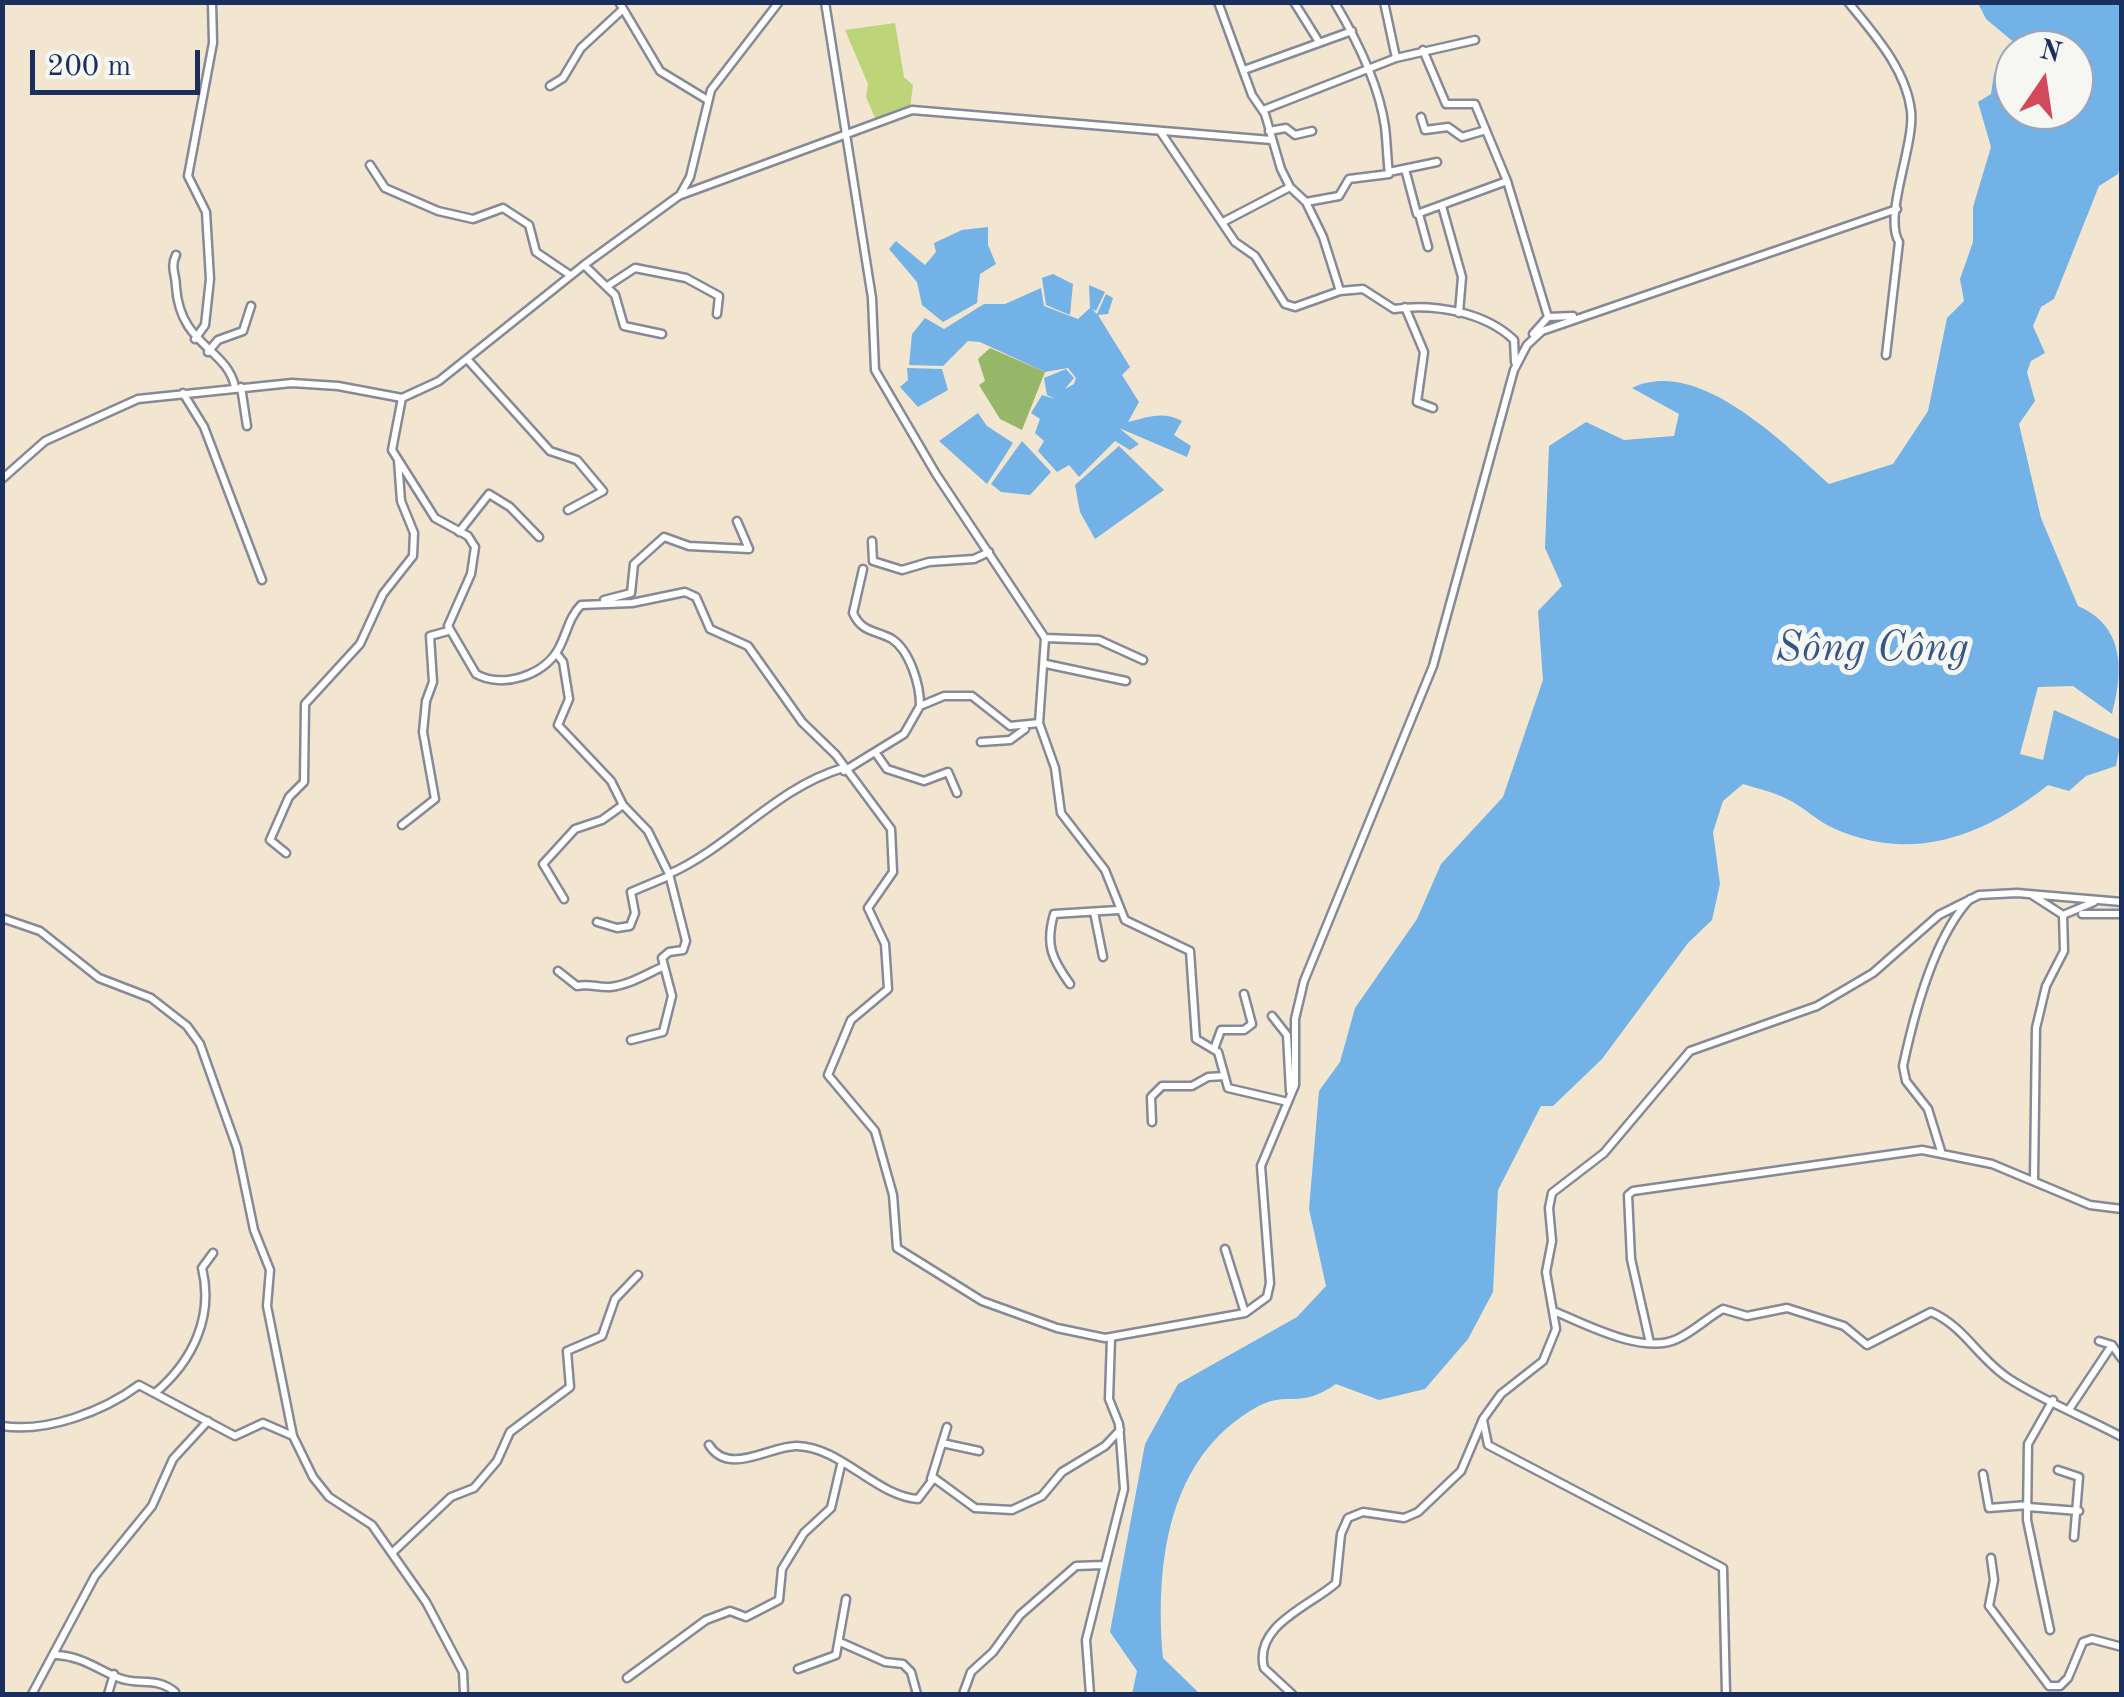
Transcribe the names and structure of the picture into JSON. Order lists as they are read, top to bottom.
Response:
{
  "water": ["Sông Công"],
  "scale_bar": "200 m",
  "north": "top"
}
